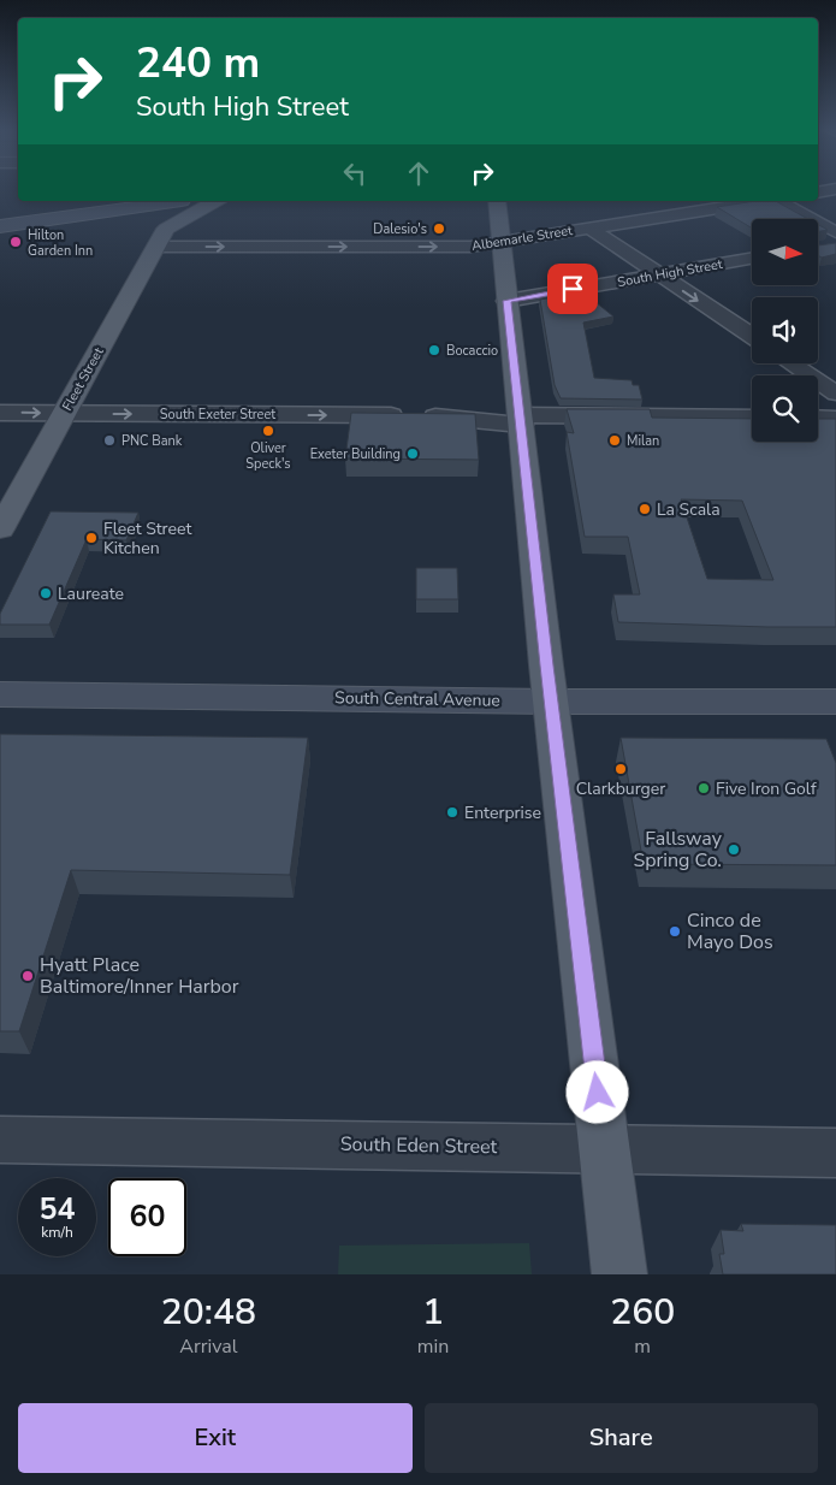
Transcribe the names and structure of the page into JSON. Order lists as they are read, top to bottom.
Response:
{
  "streets": {
    "main road": ["Fleet Street", "South Central Avenue"],
    "street": [
      "Albemarle Street",
      "South High Street",
      "South Exeter Street",
      "South Eden Street"
    ]
  },
  "crossings": [
    ["Albemarle Street", "Fleet Street"],
    ["Fleet Street", "South Exeter Street"]
  ],
  "one_way": ["Albemarle Street", "South Exeter Street"],
  "places": [
    "Dalesio's",
    "Hilton Garden Inn",
    "Bocaccio",
    "Oliver Speck's",
    "PNC Bank",
    "Milan",
    "Exeter Building",
    "La Scala",
    "Fleet Street Kitchen",
    "Laureate",
    "Clarkburger",
    "Five Iron Golf",
    "Enterprise",
    "Fallsway Spring Co.",
    "Cinco de Mayo Dos",
    "Hyatt Place Baltimore/Inner Harbor"
  ],
  "north": "right",
  "page": {
    "turn": ["240 m", "South High Street"],
    "speed": "54 km/h",
    "limit": "60",
    "eta": [
      "20:48",
      "Arrival",
      "1",
      "min",
      "260",
      "m"
    ],
    "buttons": ["Exit", "Share"]
  }
}
